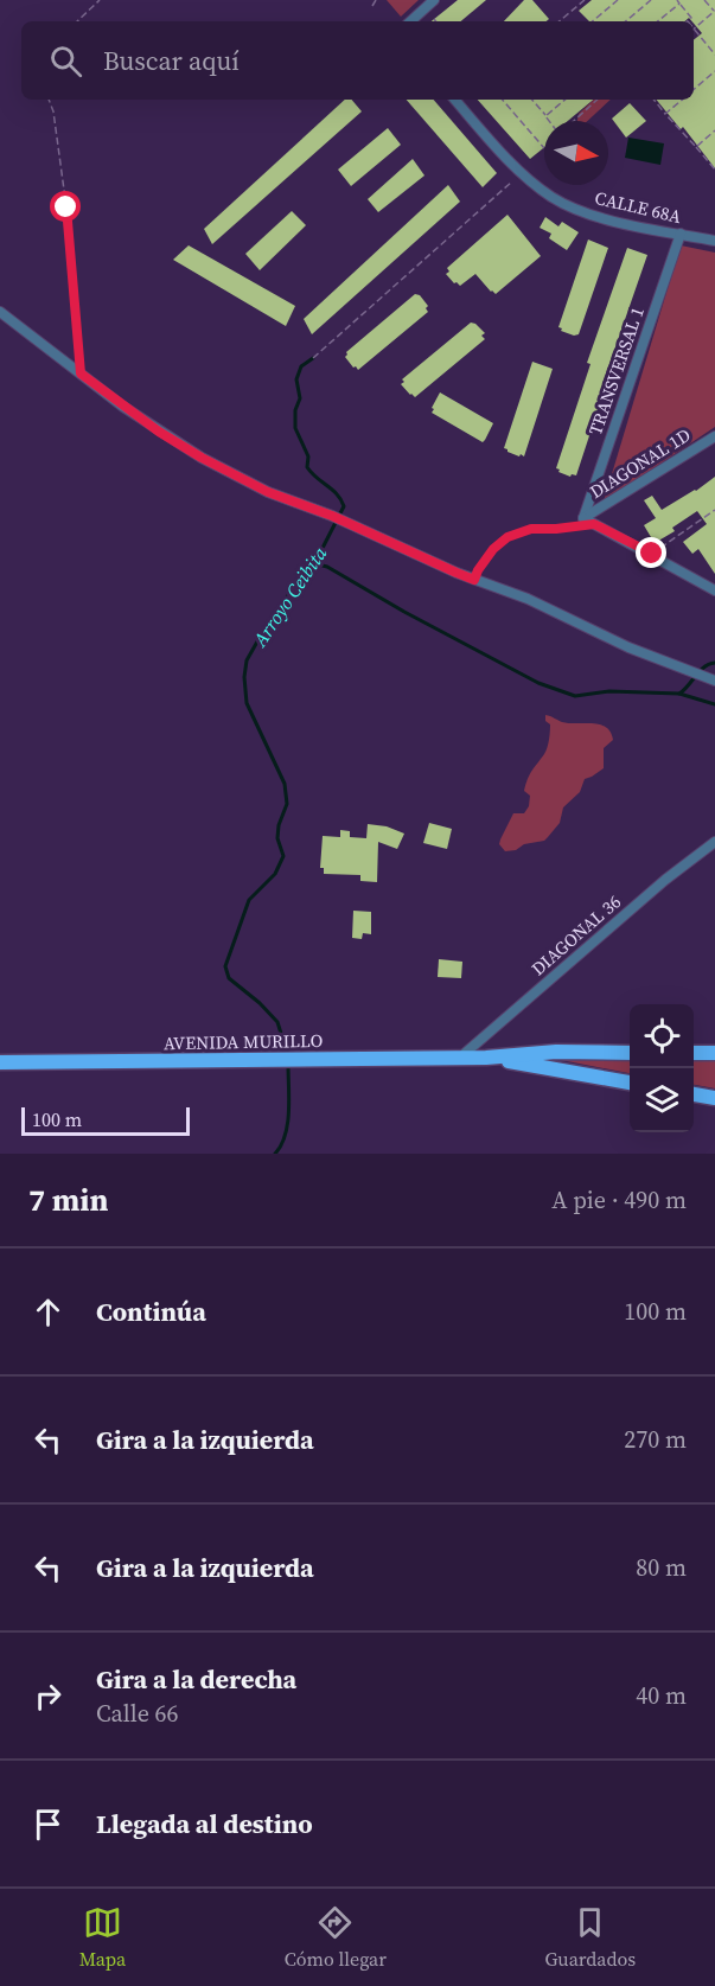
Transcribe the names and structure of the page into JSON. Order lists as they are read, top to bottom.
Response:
{
  "streets": {
    "main road": ["AVENIDA MURILLO"],
    "street": [
      "CALLE 68A",
      "TRANSVERSAL 1",
      "DIAGONAL 1D",
      "DIAGONAL 36"
    ]
  },
  "crossings": [
    ["CALLE 68A", "TRANSVERSAL 1"],
    ["TRANSVERSAL 1", "DIAGONAL 1D"],
    ["DIAGONAL 36", "AVENIDA MURILLO"]
  ],
  "water": ["Arroyo Ceibita"],
  "scale_bar": "100 m",
  "north": "right",
  "page": {
    "search": "Buscar aquí",
    "scale": "100 m",
    "heading": ["7 min", "A pie · 490 m"],
    "list": [
      ["Continúa", "100 m"],
      ["Gira a la izquierda", "270 m"],
      ["Gira a la izquierda", "80 m"],
      ["Gira a la derecha", "Calle 66", "40 m"],
      "Llegada al destino"
    ],
    "nav": ["Mapa", "Cómo llegar", "Guardados"]
  }
}
